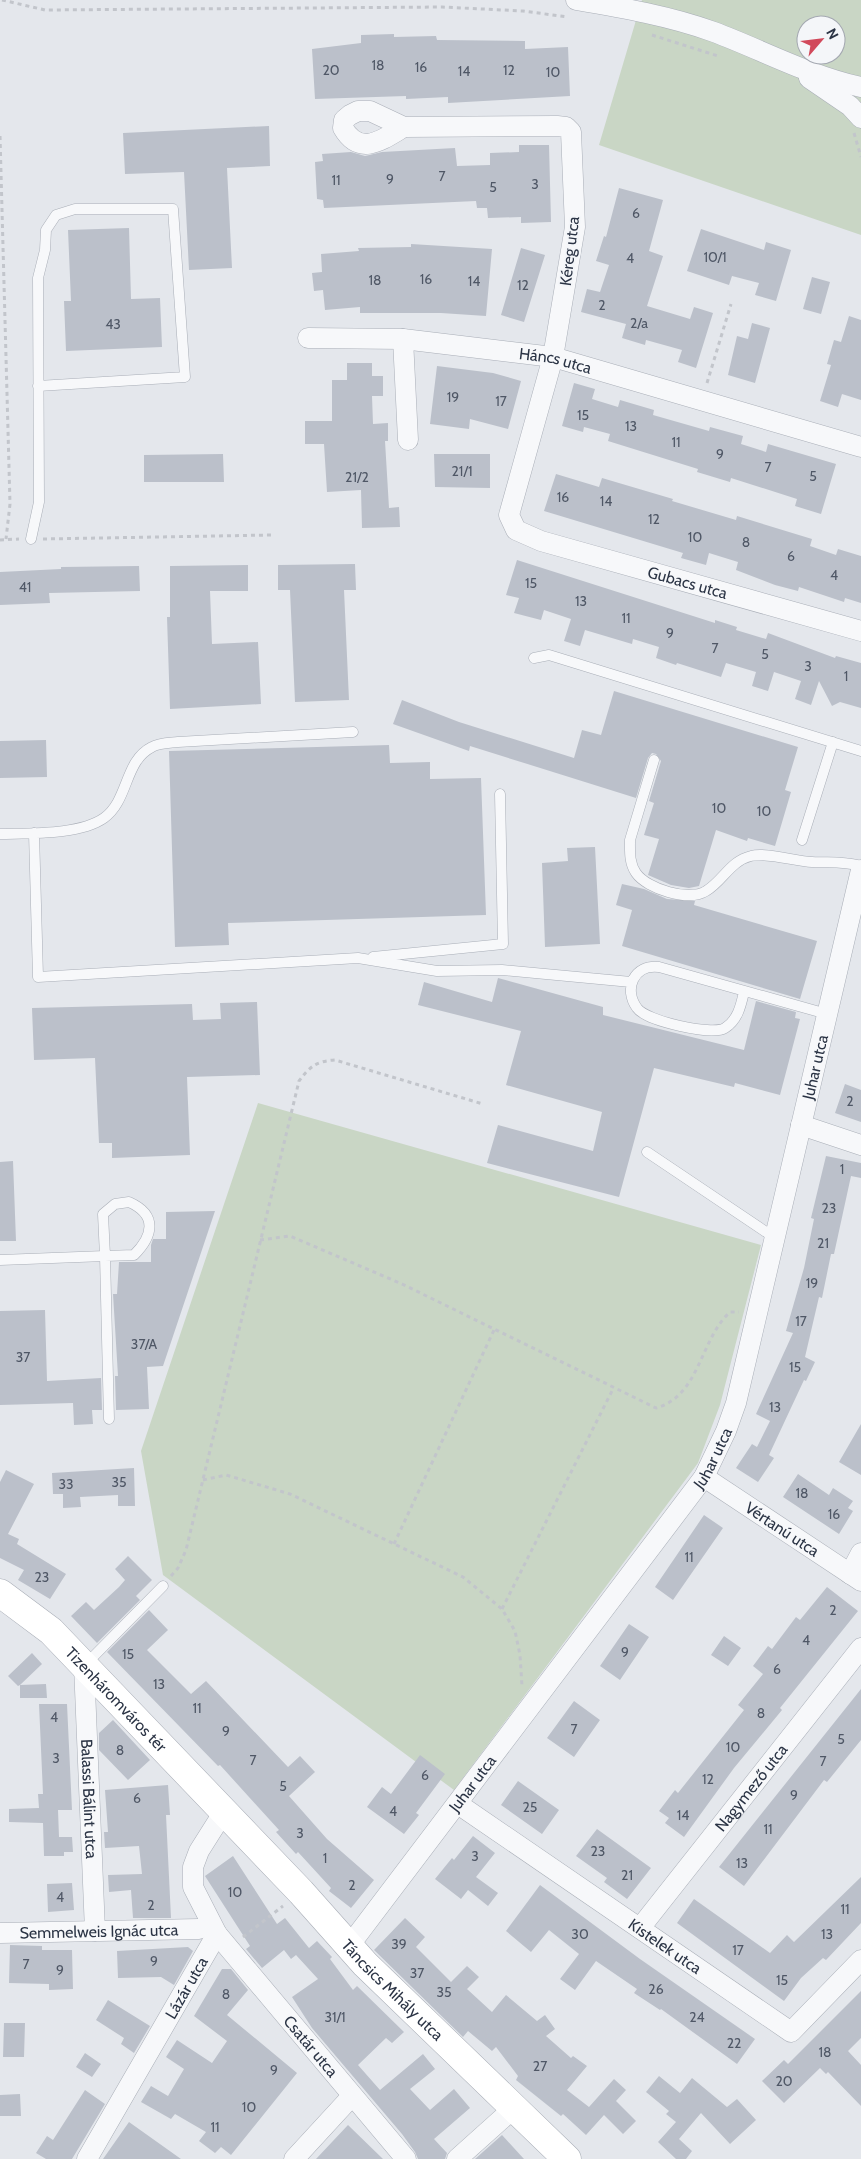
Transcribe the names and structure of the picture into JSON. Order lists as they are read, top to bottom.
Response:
{
  "streets": {
    "street": [
      "Kéreg utca",
      "Háncs utca",
      "Gubacs utca",
      "Juhar utca",
      "Vértanú utca",
      "Tizenháromváros tér",
      "Nagymező utca",
      "Balassi Bálint utca",
      "Semmelweis Ignác utca",
      "Kistelek utca",
      "Lázár utca",
      "Táncsics Mihály utca",
      "Csatár utca"
    ]
  },
  "crossings": [
    ["Kéreg utca", "Háncs utca"],
    ["Kéreg utca", "Gubacs utca"],
    ["Juhar utca", "Vértanú utca"],
    ["Juhar utca", "Kistelek utca"],
    ["Juhar utca", "Táncsics Mihály utca"],
    ["Tizenháromváros tér", "Balassi Bálint utca"],
    ["Tizenháromváros tér", "Táncsics Mihály utca"],
    ["Nagymező utca", "Kistelek utca"],
    ["Balassi Bálint utca", "Semmelweis Ignác utca"],
    ["Semmelweis Ignác utca", "Lázár utca"],
    ["Semmelweis Ignác utca", "Csatár utca"],
    ["Lázár utca", "Csatár utca"]
  ],
  "house_numbers": [
    "18",
    "16",
    "20",
    "12",
    "14",
    "10",
    "7",
    "9",
    "11",
    "3",
    "5",
    "6",
    "10/1",
    "4",
    "16",
    "18",
    "14",
    "12",
    "2",
    "2/a",
    "43",
    "19",
    "17",
    "15",
    "13",
    "11",
    "9",
    "7",
    "21/1",
    "5",
    "21/2",
    "16",
    "14",
    "12",
    "10",
    "8",
    "6",
    "4",
    "15",
    "41",
    "13",
    "11",
    "9",
    "7",
    "5",
    "3",
    "1",
    "10",
    "10",
    "2",
    "1",
    "23",
    "21",
    "19",
    "17",
    "37/A",
    "37",
    "15",
    "13",
    "35",
    "33",
    "18",
    "16",
    "11",
    "23",
    "2",
    "4",
    "9",
    "15",
    "6",
    "13",
    "11",
    "8",
    "4",
    "7",
    "9",
    "5",
    "10",
    "8",
    "3",
    "7",
    "7",
    "6",
    "12",
    "5",
    "9",
    "6",
    "25",
    "4",
    "14",
    "11",
    "3",
    "23",
    "3",
    "1",
    "13",
    "21",
    "2",
    "10",
    "4",
    "2",
    "11",
    "30",
    "13",
    "39",
    "17",
    "9",
    "7",
    "9",
    "37",
    "15",
    "26",
    "35",
    "8",
    "31/1",
    "24",
    "22",
    "18",
    "27",
    "9",
    "20",
    "10",
    "11"
  ],
  "north": "top right"
}
